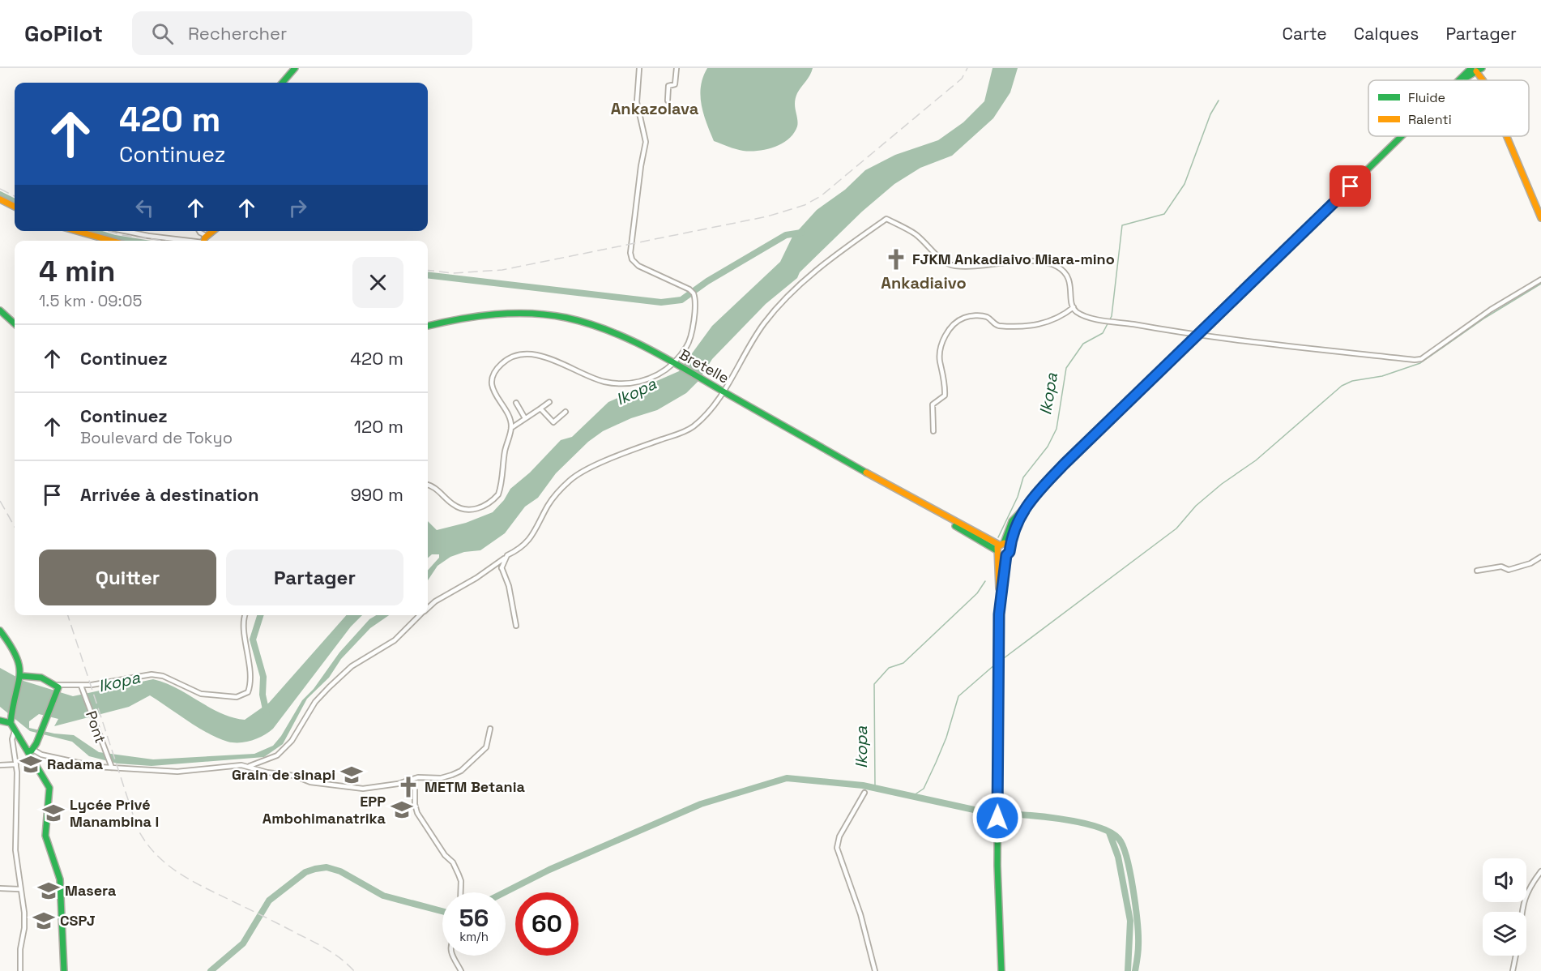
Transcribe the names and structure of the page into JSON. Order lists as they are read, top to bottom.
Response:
{
  "streets": {
    "main road": ["Bretelle"],
    "street": ["Pont"]
  },
  "districts": ["Ankazolava", "Ankadiaivo"],
  "water": ["Ikopa"],
  "places": {
    "church": ["FJKM Ankadiaivo Miara-mino", "METM Betania"],
    "school or university": [
      "Radama",
      "Grain de sinapi",
      "EPP Ambohimanatrika",
      "Lycée Privé Manambina I",
      "Masera",
      "CSPJ"
    ]
  },
  "legend": ["Fluide", "Ralenti"],
  "page": {
    "header": "GoPilot",
    "search": "Rechercher",
    "nav": ["Carte", "Calques", "Partager"],
    "turn": ["420 m", "Continuez"],
    "heading": ["4 min", "1.5 km · 09:05"],
    "list": [
      {
        "name": "Continuez",
        "value": "420 m"
      },
      {
        "name": "Continuez",
        "note": "Boulevard de Tokyo",
        "value": "120 m"
      },
      {
        "name": "Arrivée à destination",
        "value": "990 m"
      }
    ],
    "buttons": ["Quitter", "Partager"],
    "speed": "56 km/h",
    "limit": "60"
  }
}
